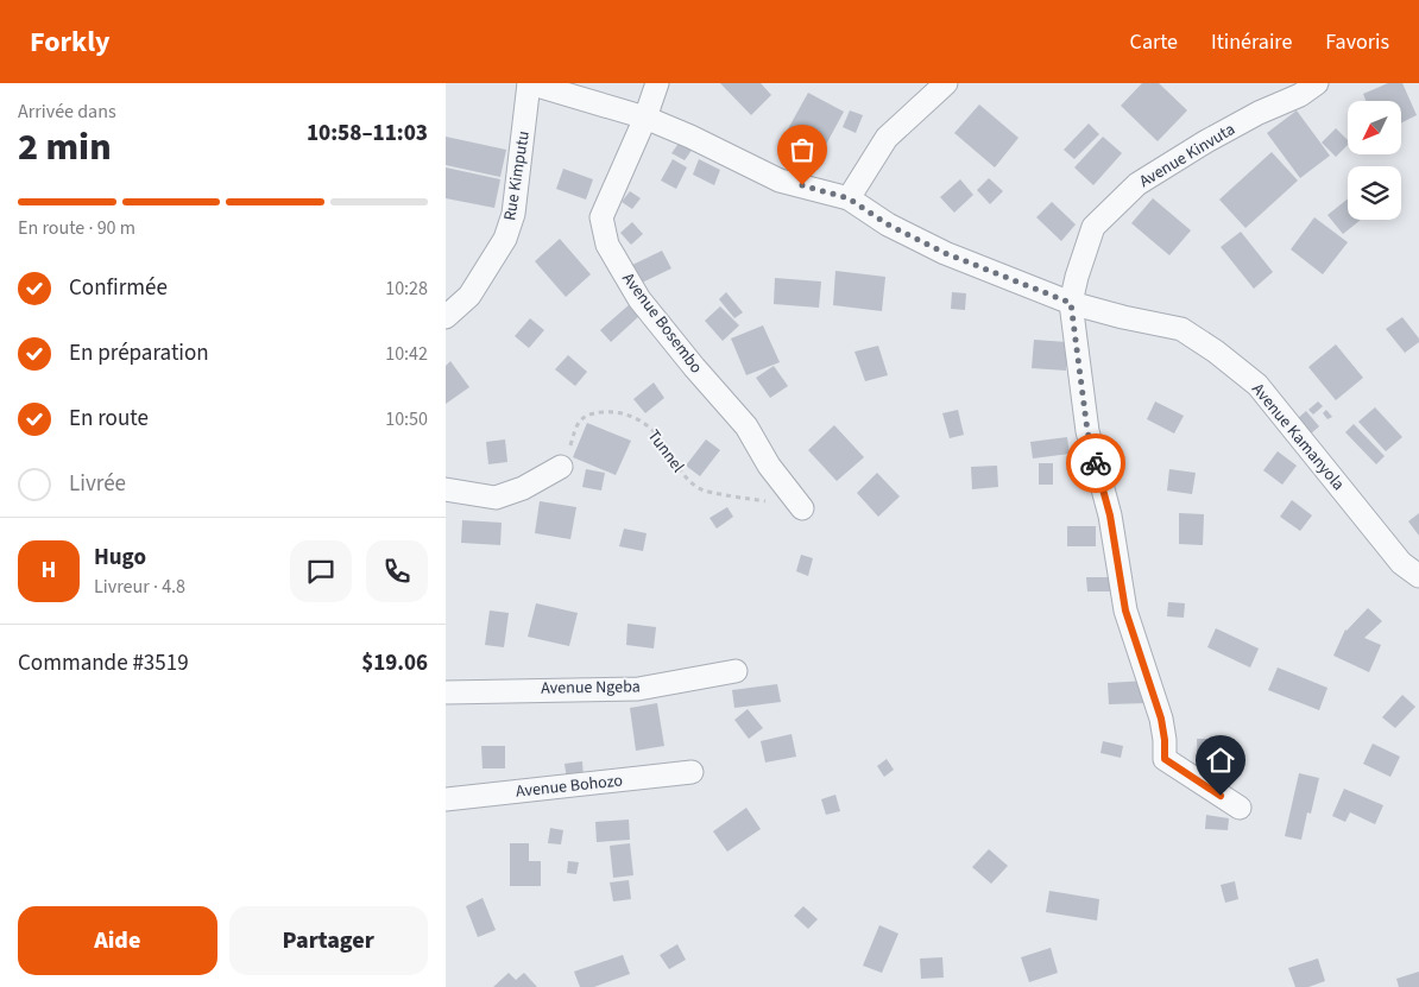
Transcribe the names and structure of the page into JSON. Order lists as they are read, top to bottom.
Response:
{
  "streets": {
    "street": [
      "Avenue Kinvuta",
      "Rue Kimputu",
      "Avenue Bosembo",
      "Avenue Kamanyola",
      "Avenue Ngeba",
      "Avenue Bohozo"
    ],
    "path": ["Tunnel"]
  },
  "crossings": [
    ["Avenue Kinvuta", "Avenue Kamanyola"],
    ["Rue Kimputu", "Avenue Kamanyola"],
    ["Avenue Bosembo", "Avenue Kamanyola"],
    ["Avenue Bosembo", "Tunnel"]
  ],
  "north": "bottom left",
  "page": {
    "header": "Forkly",
    "nav": ["Carte", "Itinéraire", "Favoris"],
    "heading": ["2 min", "Arrivée dans", "10:58–11:03"],
    "panel": [
      "Hugo",
      "Livreur · 4.8",
      "Commande #3519",
      "$19.06"
    ],
    "bar": "En route · 90 m",
    "list": [
      ["Confirmée", "10:28"],
      ["En préparation", "10:42"],
      ["En route", "10:50"],
      "Livrée"
    ],
    "round": "H",
    "buttons": ["Aide", "Partager"]
  }
}
